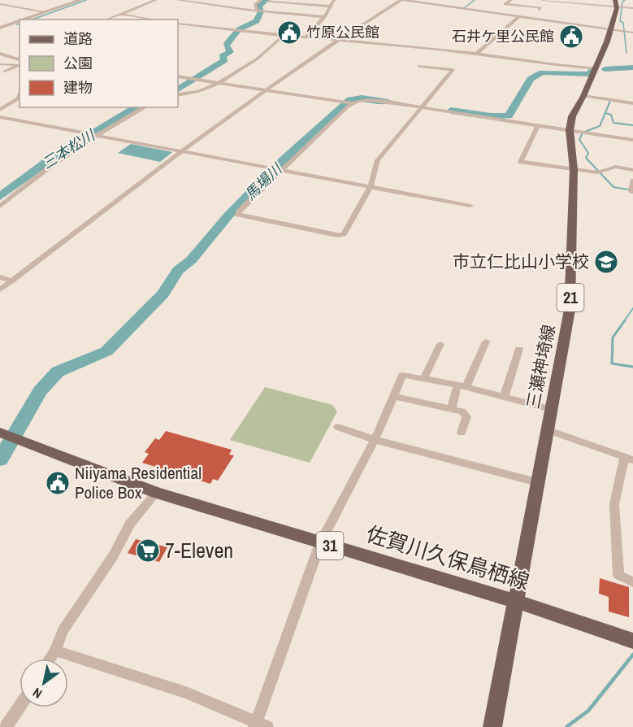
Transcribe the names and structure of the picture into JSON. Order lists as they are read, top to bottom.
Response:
{
  "streets": {
    "main road": [
      "21",
      "三瀬神埼線",
      "31",
      "佐賀川久保鳥栖線"
    ]
  },
  "crossings": [
    ["21", "三瀬神埼線"],
    ["21", "佐賀川久保鳥栖線"],
    ["三瀬神埼線", "佐賀川久保鳥栖線"]
  ],
  "water": ["三本松川", "馬場川"],
  "places": {
    "public building": ["竹原公民館", "石井ケ里公民館", "Niiyama Residential Police Box"],
    "school or university": ["市立仁比山小学校"],
    "supermarket": ["7-Eleven"]
  },
  "legend": ["道路", "公園", "建物"],
  "north": "bottom left"
}
